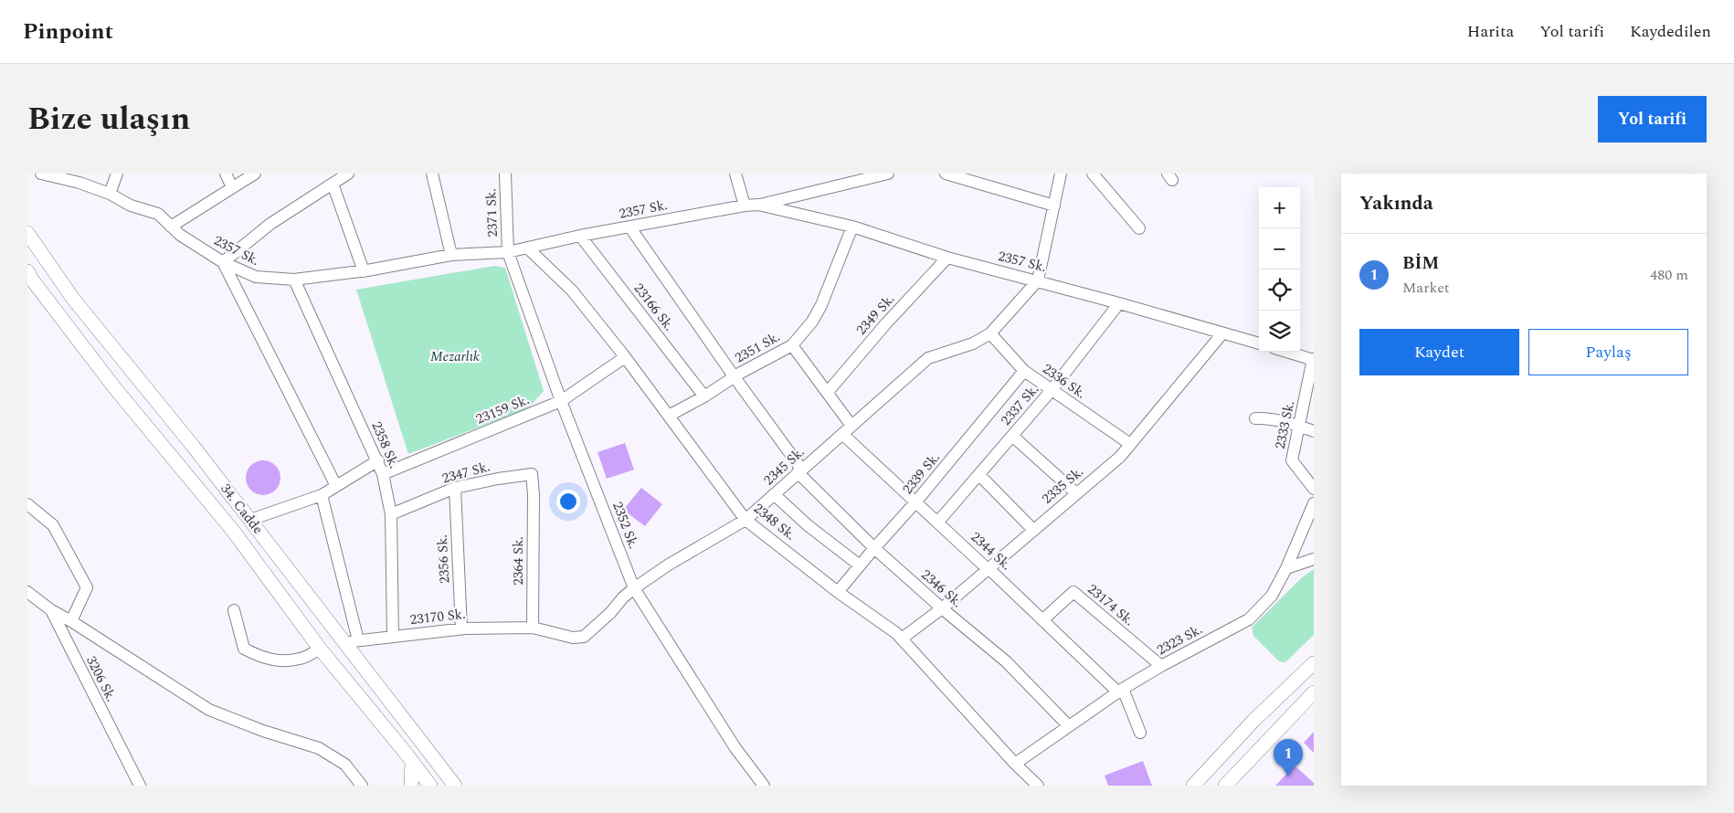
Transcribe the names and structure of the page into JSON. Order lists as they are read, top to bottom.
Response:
{
  "streets": {
    "main road": ["34. Cadde"],
    "street": [
      "2357 Sk.",
      "2371 Sk.",
      "23166 Sk.",
      "2349 Sk.",
      "2351 Sk.",
      "2336 Sk.",
      "2337 Sk.",
      "23159 Sk.",
      "2333 Sk.",
      "2358 Sk.",
      "2345 Sk.",
      "2347 Sk.",
      "2339 Sk.",
      "2335 Sk.",
      "2348 Sk.",
      "2352 Sk.",
      "2344 Sk.",
      "2356 Sk.",
      "2364 Sk.",
      "2346 Sk.",
      "23174 Sk.",
      "23170 Sk.",
      "2323 Sk.",
      "3206 Sk."
    ]
  },
  "crossings": [
    ["2357 Sk.", "2371 Sk."],
    ["2357 Sk.", "23166 Sk."],
    ["2357 Sk.", "2349 Sk."],
    ["2357 Sk.", "2351 Sk."],
    ["2357 Sk.", "2337 Sk."],
    ["2357 Sk.", "2358 Sk."],
    ["2357 Sk.", "2345 Sk."],
    ["2357 Sk.", "2335 Sk."],
    ["2357 Sk.", "2348 Sk."],
    ["2357 Sk.", "2352 Sk."],
    ["2357 Sk.", "2346 Sk."],
    ["2371 Sk.", "2352 Sk."],
    ["23166 Sk.", "2351 Sk."],
    ["2349 Sk.", "2344 Sk."],
    ["2351 Sk.", "2348 Sk."],
    ["2351 Sk.", "2344 Sk."],
    ["2351 Sk.", "2346 Sk."],
    ["2336 Sk.", "2337 Sk."],
    ["2336 Sk.", "2345 Sk."],
    ["2336 Sk.", "2339 Sk."],
    ["2336 Sk.", "2335 Sk."],
    ["2337 Sk.", "2344 Sk."],
    ["23159 Sk.", "2358 Sk."],
    ["23159 Sk.", "2348 Sk."],
    ["23159 Sk.", "2352 Sk."],
    ["2358 Sk.", "2347 Sk."],
    ["2358 Sk.", "23170 Sk."],
    ["2345 Sk.", "2348 Sk."],
    ["2345 Sk.", "2352 Sk."],
    ["2345 Sk.", "2344 Sk."],
    ["2345 Sk.", "2364 Sk."],
    ["2345 Sk.", "2346 Sk."],
    ["2345 Sk.", "23170 Sk."],
    ["2347 Sk.", "2356 Sk."],
    ["2347 Sk.", "2364 Sk."],
    ["2339 Sk.", "2348 Sk."],
    ["2339 Sk.", "2344 Sk."],
    ["2339 Sk.", "2346 Sk."],
    ["2335 Sk.", "2348 Sk."],
    ["2335 Sk.", "2344 Sk."],
    ["2335 Sk.", "2346 Sk."],
    ["34. Cadde", "23170 Sk."],
    ["2348 Sk.", "2323 Sk."],
    ["2344 Sk.", "23174 Sk."],
    ["2344 Sk.", "2323 Sk."],
    ["2356 Sk.", "23170 Sk."],
    ["2364 Sk.", "23170 Sk."],
    ["2346 Sk.", "2323 Sk."],
    ["23174 Sk.", "2323 Sk."]
  ],
  "parks": ["Mezarlık"],
  "page": {
    "header": "Pinpoint",
    "nav": ["Harita", "Yol tarifi", "Kaydedilen"],
    "title": "Bize ulaşın",
    "buttons": [
      "Yol tarifi",
      ["Kaydet", "Paylaş"]
    ],
    "heading": "Yakında",
    "map_buttons": ["+", "−"],
    "list": [
      {
        "mark": "1",
        "name": "BİM",
        "note": "Market",
        "value": "480 m"
      }
    ],
    "pins": "1"
  }
}
